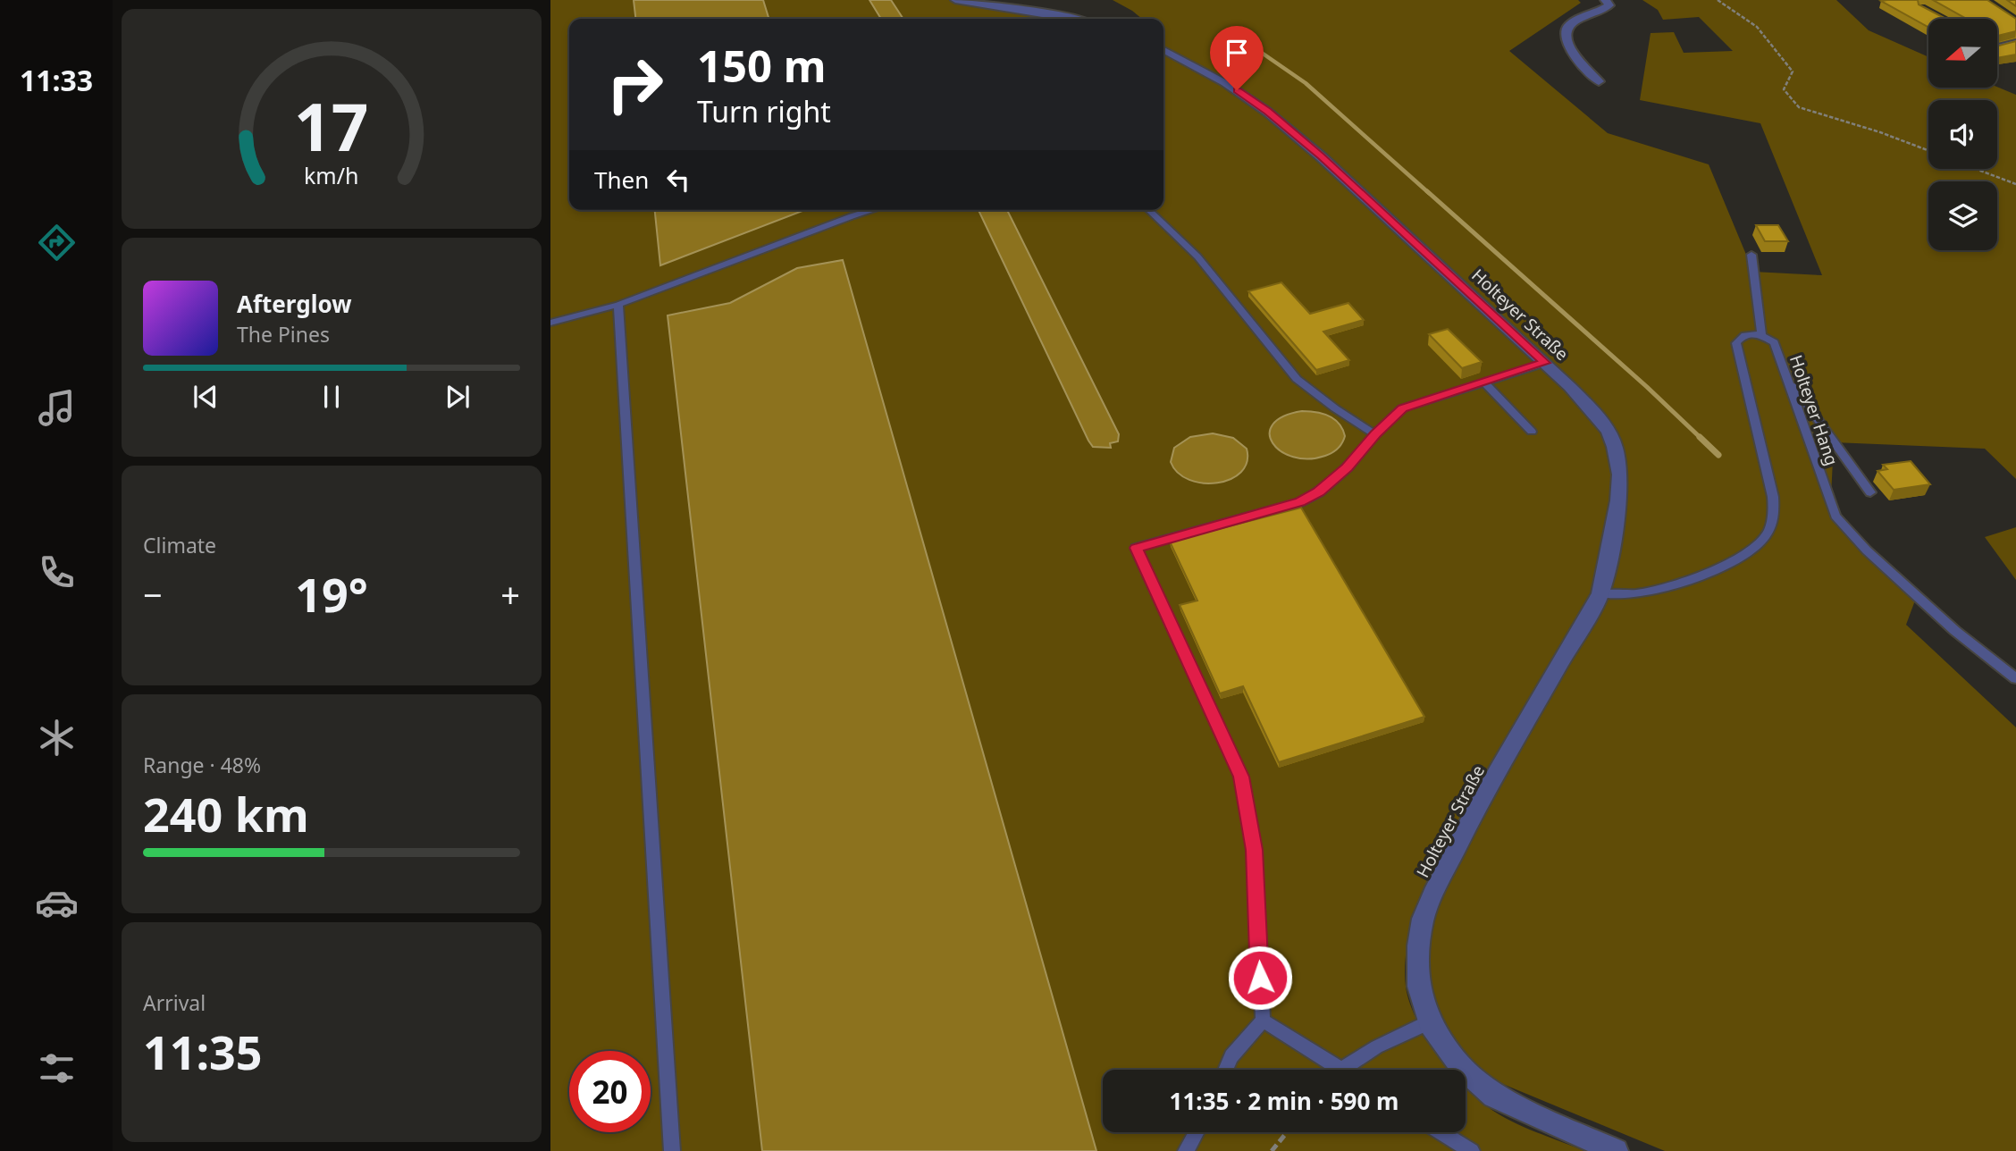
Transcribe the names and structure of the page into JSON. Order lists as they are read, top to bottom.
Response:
{
  "streets": {
    "street": ["Holteyer Straße"],
    "lane": ["Holteyer Hang"]
  },
  "north": "left",
  "page": {
    "tabs": "11:33",
    "turn": ["150 m", "Turn right"],
    "then": "Then",
    "song": ["Afterglow", "The Pines"],
    "tile": [
      "Climate",
      ["Range · 48%", "240 km"],
      ["Arrival", "11:35"]
    ],
    "heat": ["−", "19°", "+"],
    "limit": "20",
    "trip": "11:35 · 2 min · 590 m",
    "gauge": ["17", "km/h"]
  }
}
